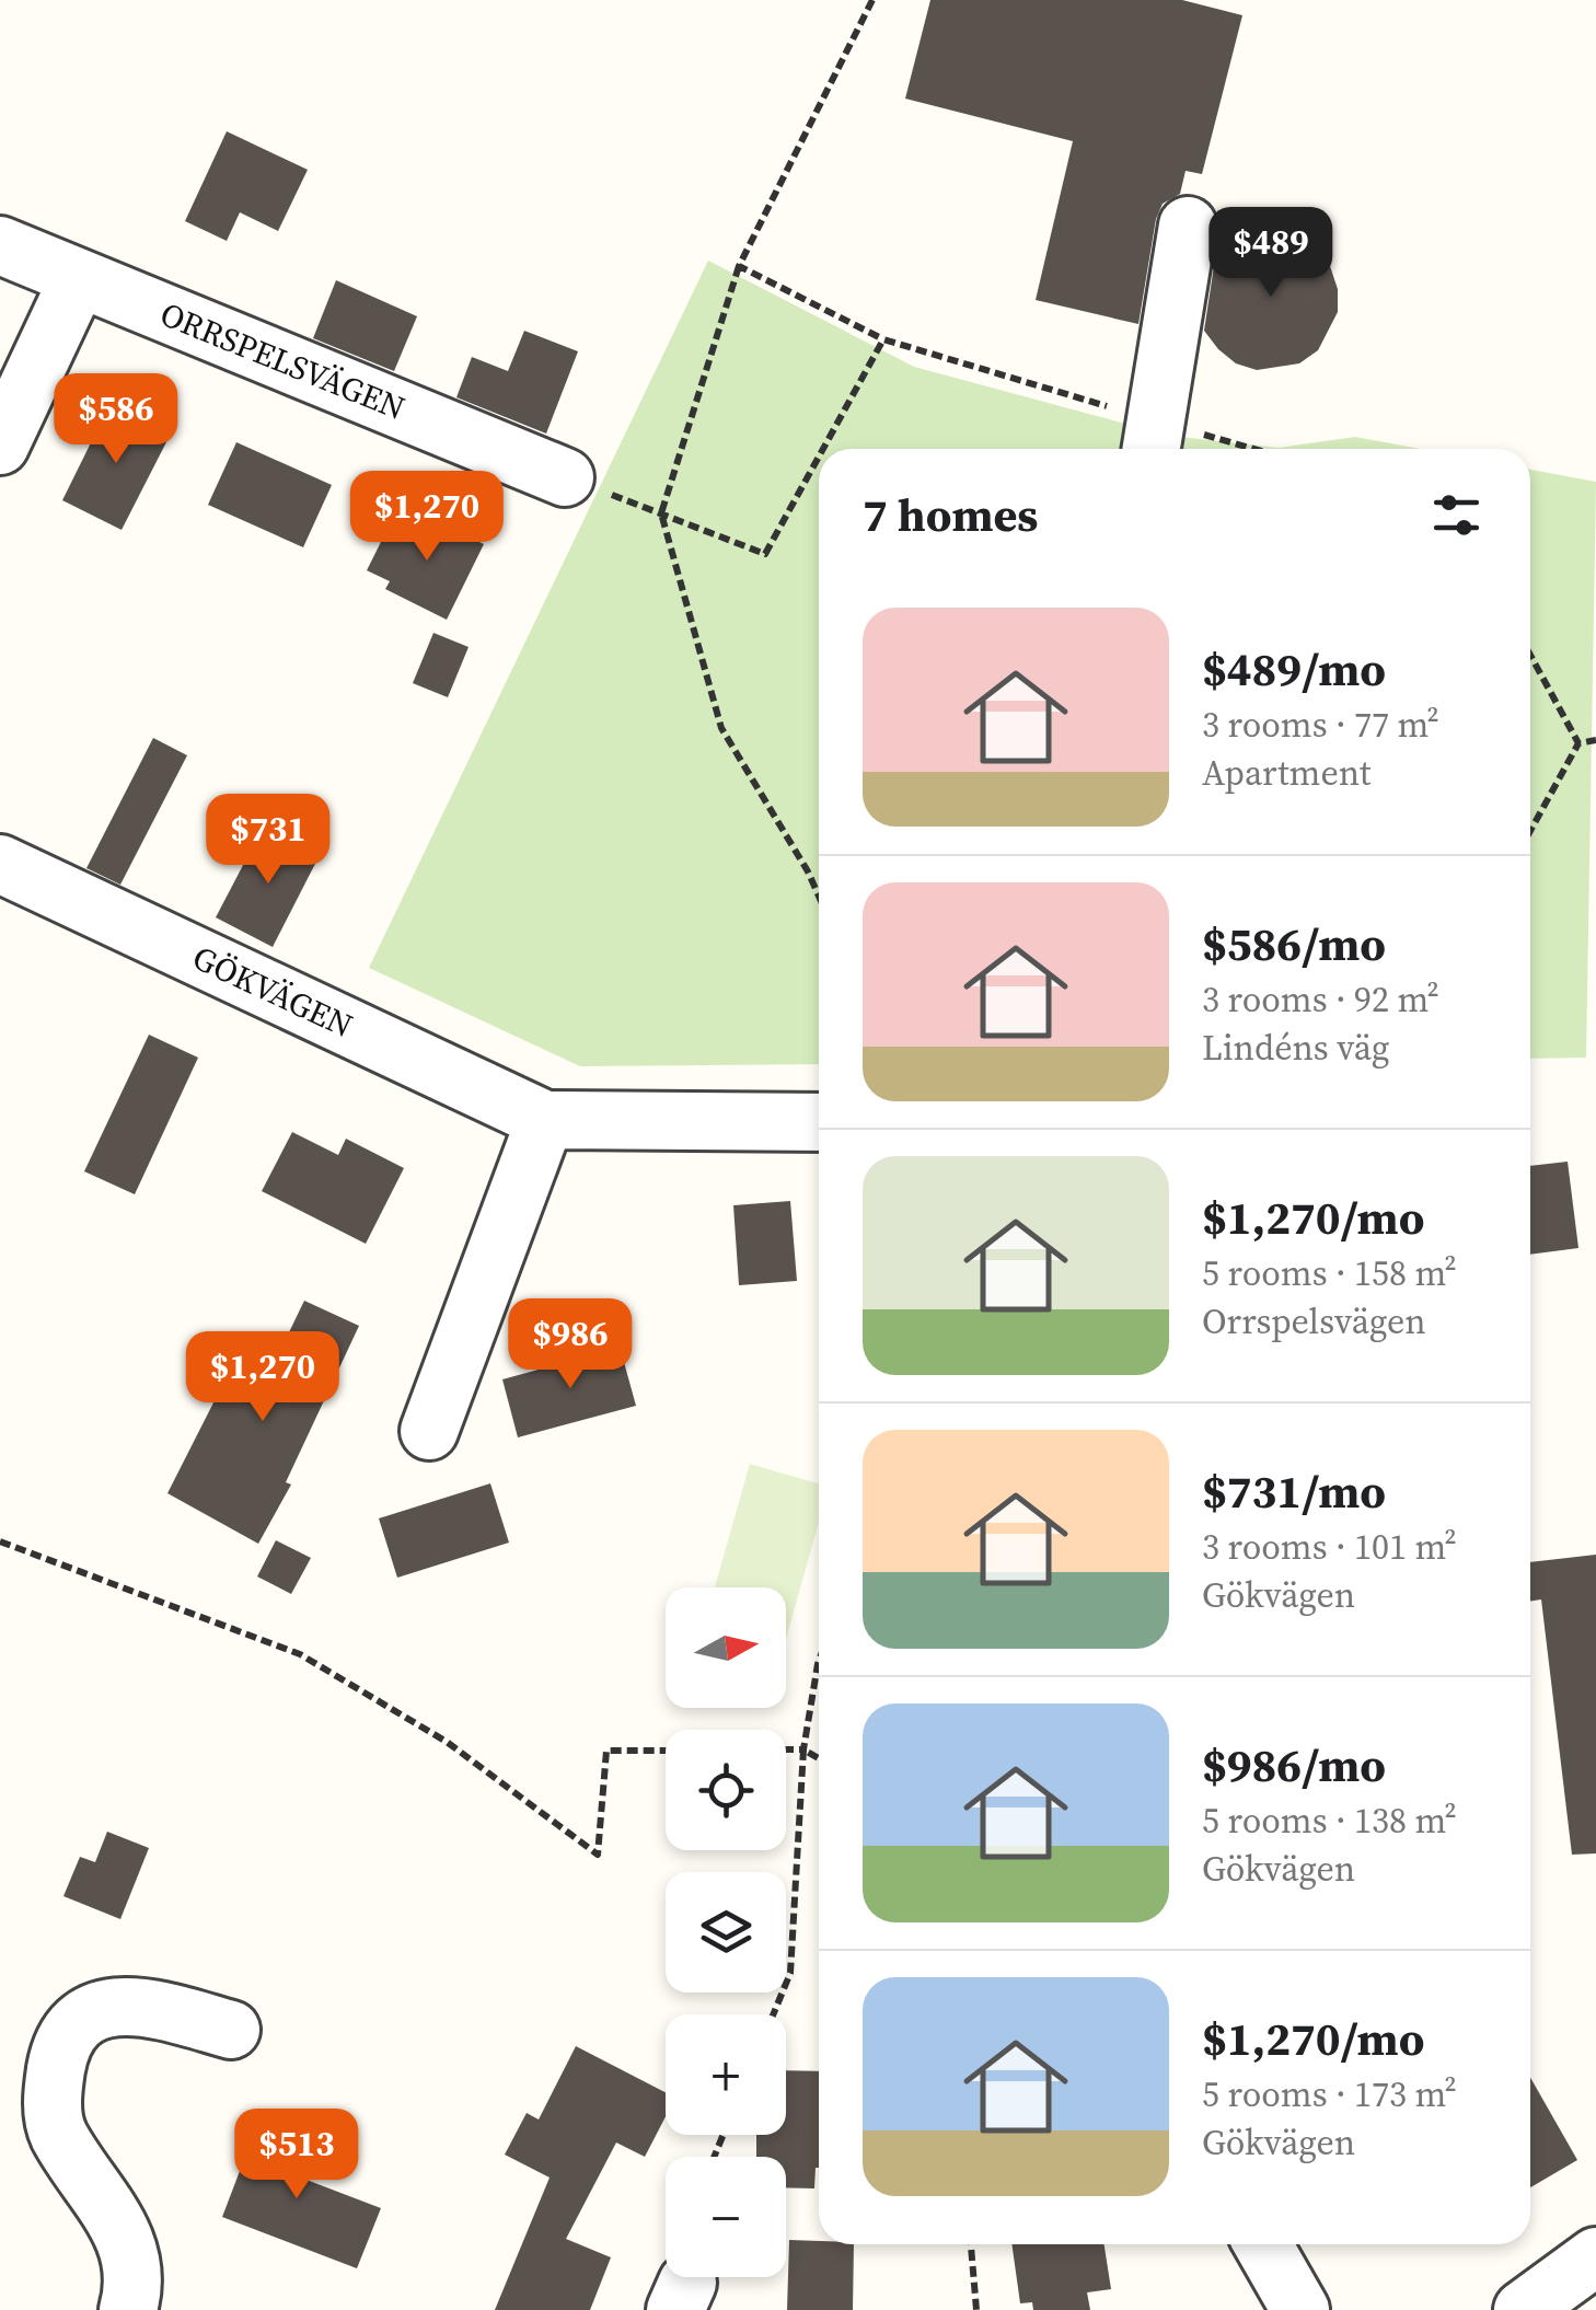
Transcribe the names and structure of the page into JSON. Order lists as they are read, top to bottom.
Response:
{
  "streets": {
    "street": ["ORRSPELSVÄGEN", "GÖKVÄGEN"]
  },
  "north": "right",
  "page": {
    "price": [
      "$489",
      "$586",
      "$1,270",
      "$731",
      "$986",
      "$1,270",
      "$513"
    ],
    "heading": "7 homes",
    "list": [
      {
        "name": "$489/mo",
        "note": "3 rooms · 77 m² · Apartment"
      },
      {
        "name": "$586/mo",
        "note": "3 rooms · 92 m² · Lindéns väg"
      },
      {
        "name": "$1,270/mo",
        "note": "5 rooms · 158 m² · Orrspelsvägen"
      },
      {
        "name": "$731/mo",
        "note": "3 rooms · 101 m² · Gökvägen"
      },
      {
        "name": "$986/mo",
        "note": "5 rooms · 138 m² · Gökvägen"
      },
      {
        "name": "$1,270/mo",
        "note": "5 rooms · 173 m² · Gökvägen"
      }
    ],
    "map_buttons": ["+", "−"]
  }
}
